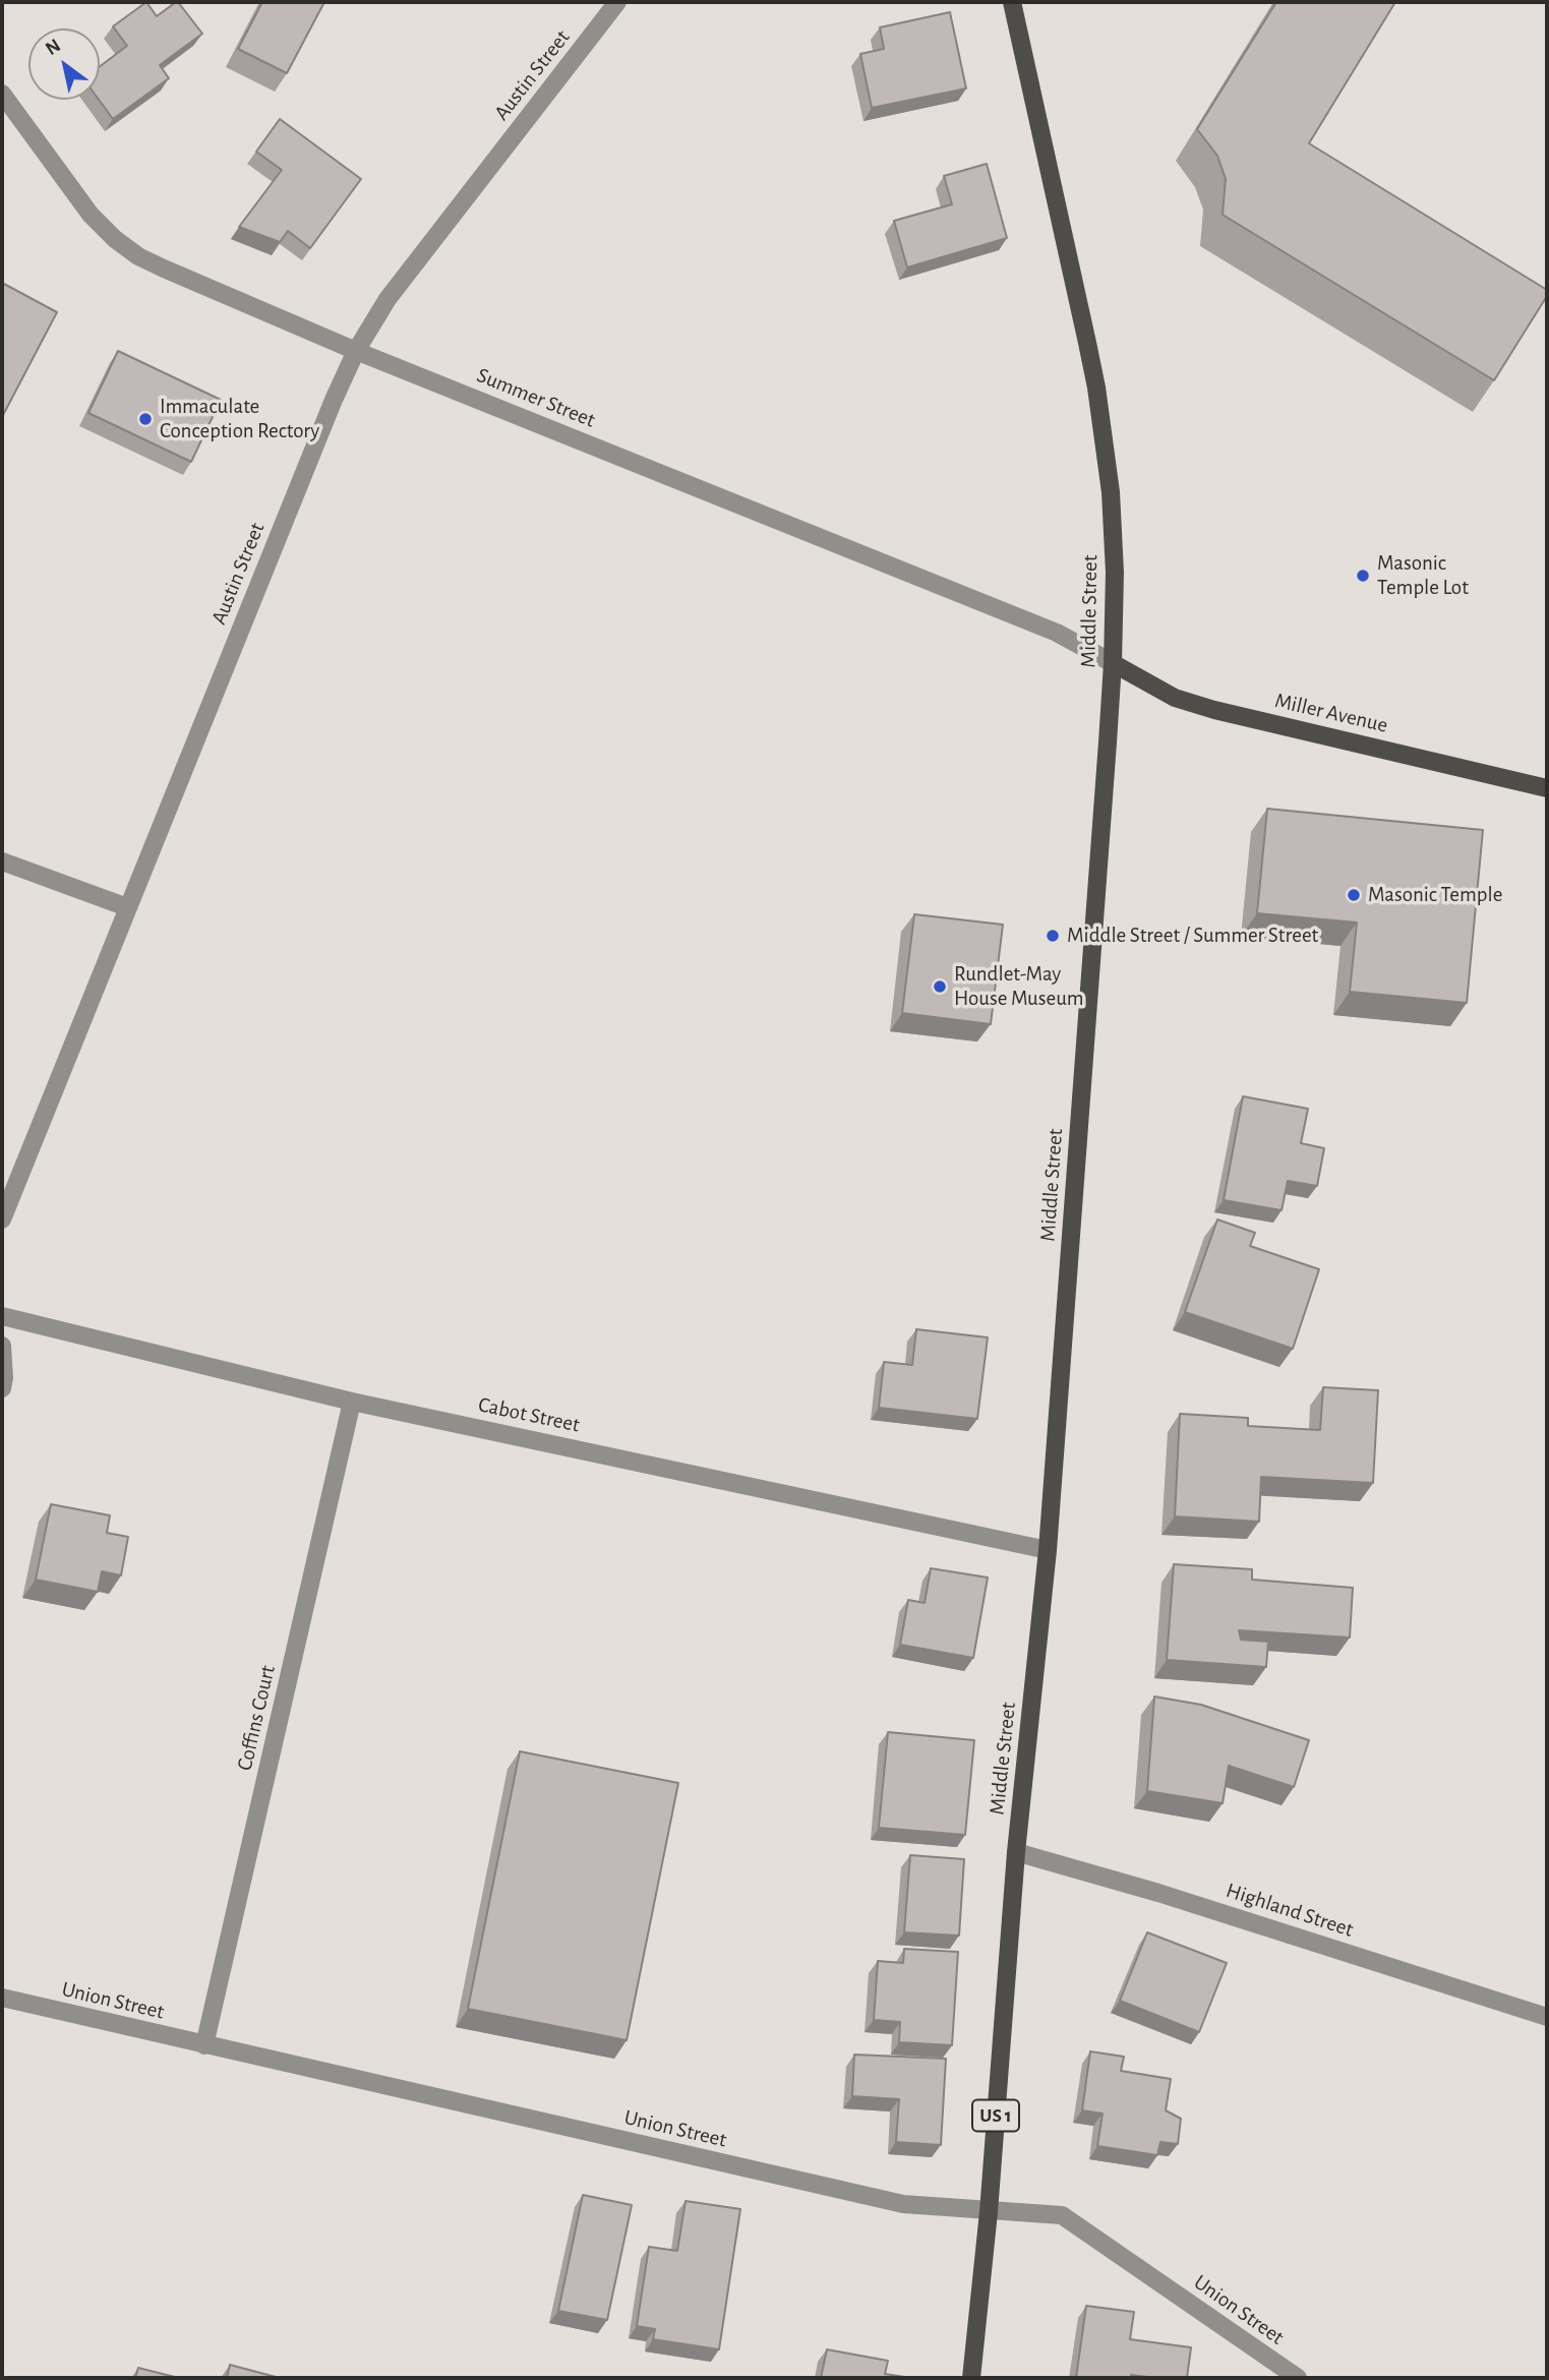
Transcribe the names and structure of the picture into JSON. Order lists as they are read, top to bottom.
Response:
{
  "streets": {
    "main road": ["Middle Street", "Miller Avenue", "US 1"],
    "street": [
      "Austin Street",
      "Summer Street",
      "Cabot Street",
      "Coffins Court",
      "Highland Street",
      "Union Street"
    ]
  },
  "crossings": [
    ["Austin Street", "Summer Street"],
    ["Summer Street", "Middle Street"],
    ["Summer Street", "Miller Avenue"],
    ["Middle Street", "Miller Avenue"],
    ["Middle Street", "Cabot Street"],
    ["Middle Street", "Highland Street"],
    ["Middle Street", "Union Street"],
    ["Cabot Street", "Coffins Court"],
    ["Coffins Court", "Union Street"]
  ],
  "places": [
    "Immaculate Conception Rectory",
    "Masonic Temple Lot",
    "Masonic Temple",
    "Middle Street / Summer Street",
    "Rundlet-May House Museum"
  ],
  "north": "top left"
}
